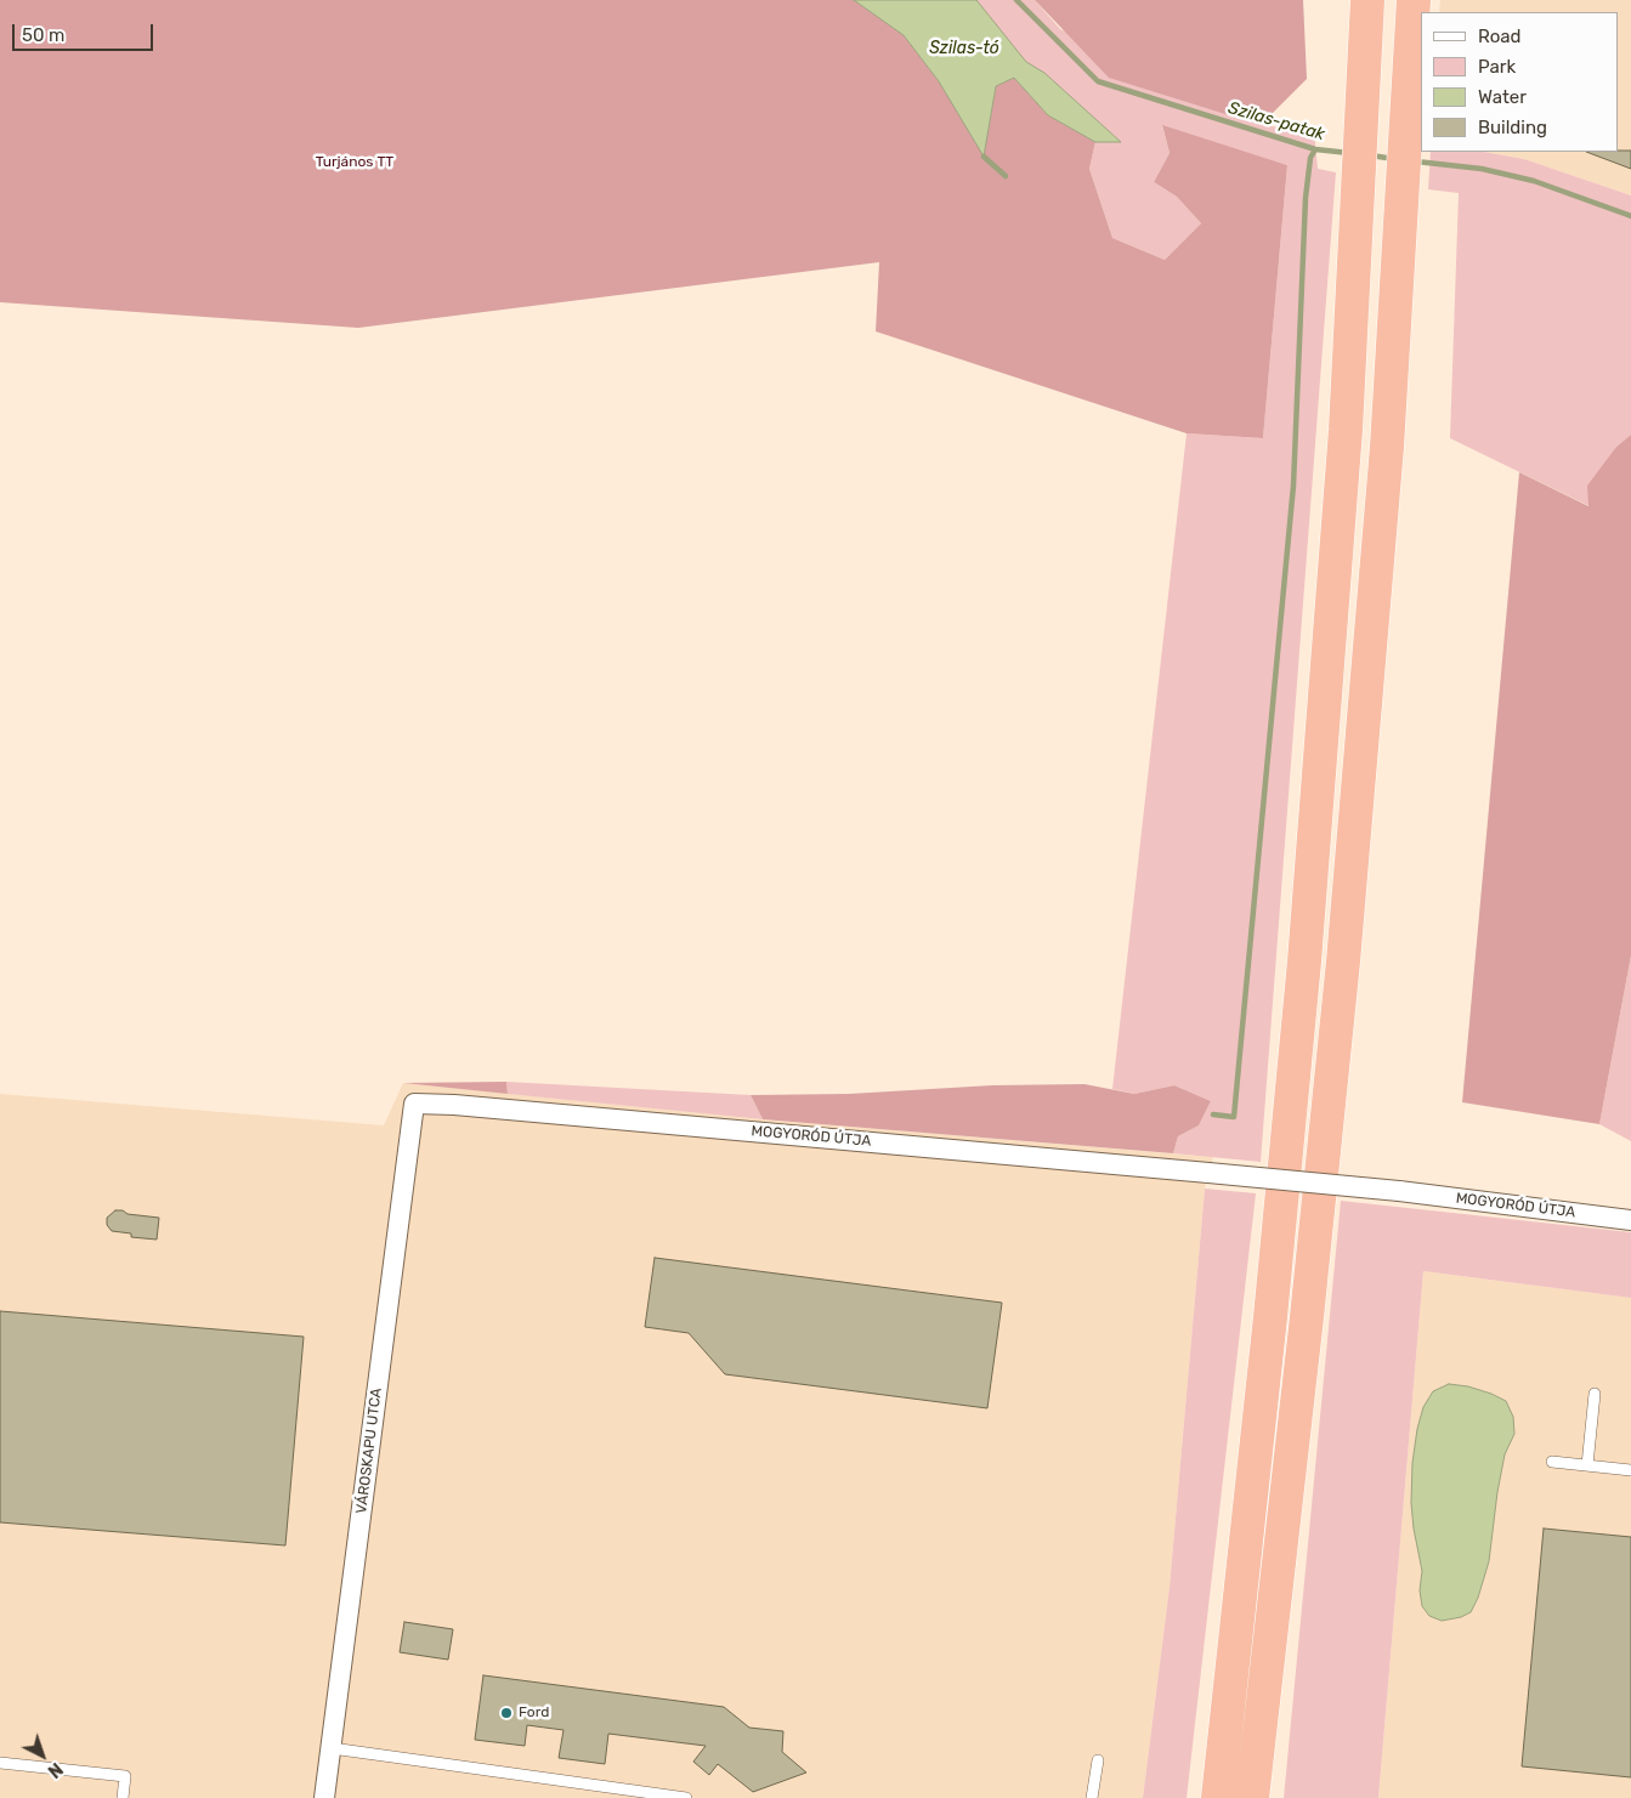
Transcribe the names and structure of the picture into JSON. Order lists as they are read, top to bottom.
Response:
{
  "streets": {
    "street": ["MOGYORÓD ÚTJA", "VÁROSKAPU UTCA"]
  },
  "crossings": [
    ["MOGYORÓD ÚTJA", "VÁROSKAPU UTCA"]
  ],
  "water": ["Szilas-tó", "Szilas-patak"],
  "parks": ["Turjános TT"],
  "places": ["Ford"],
  "legend": [
    "Road",
    "Park",
    "Water",
    "Building"
  ],
  "scale_bar": "50 m",
  "north": "bottom right"
}
